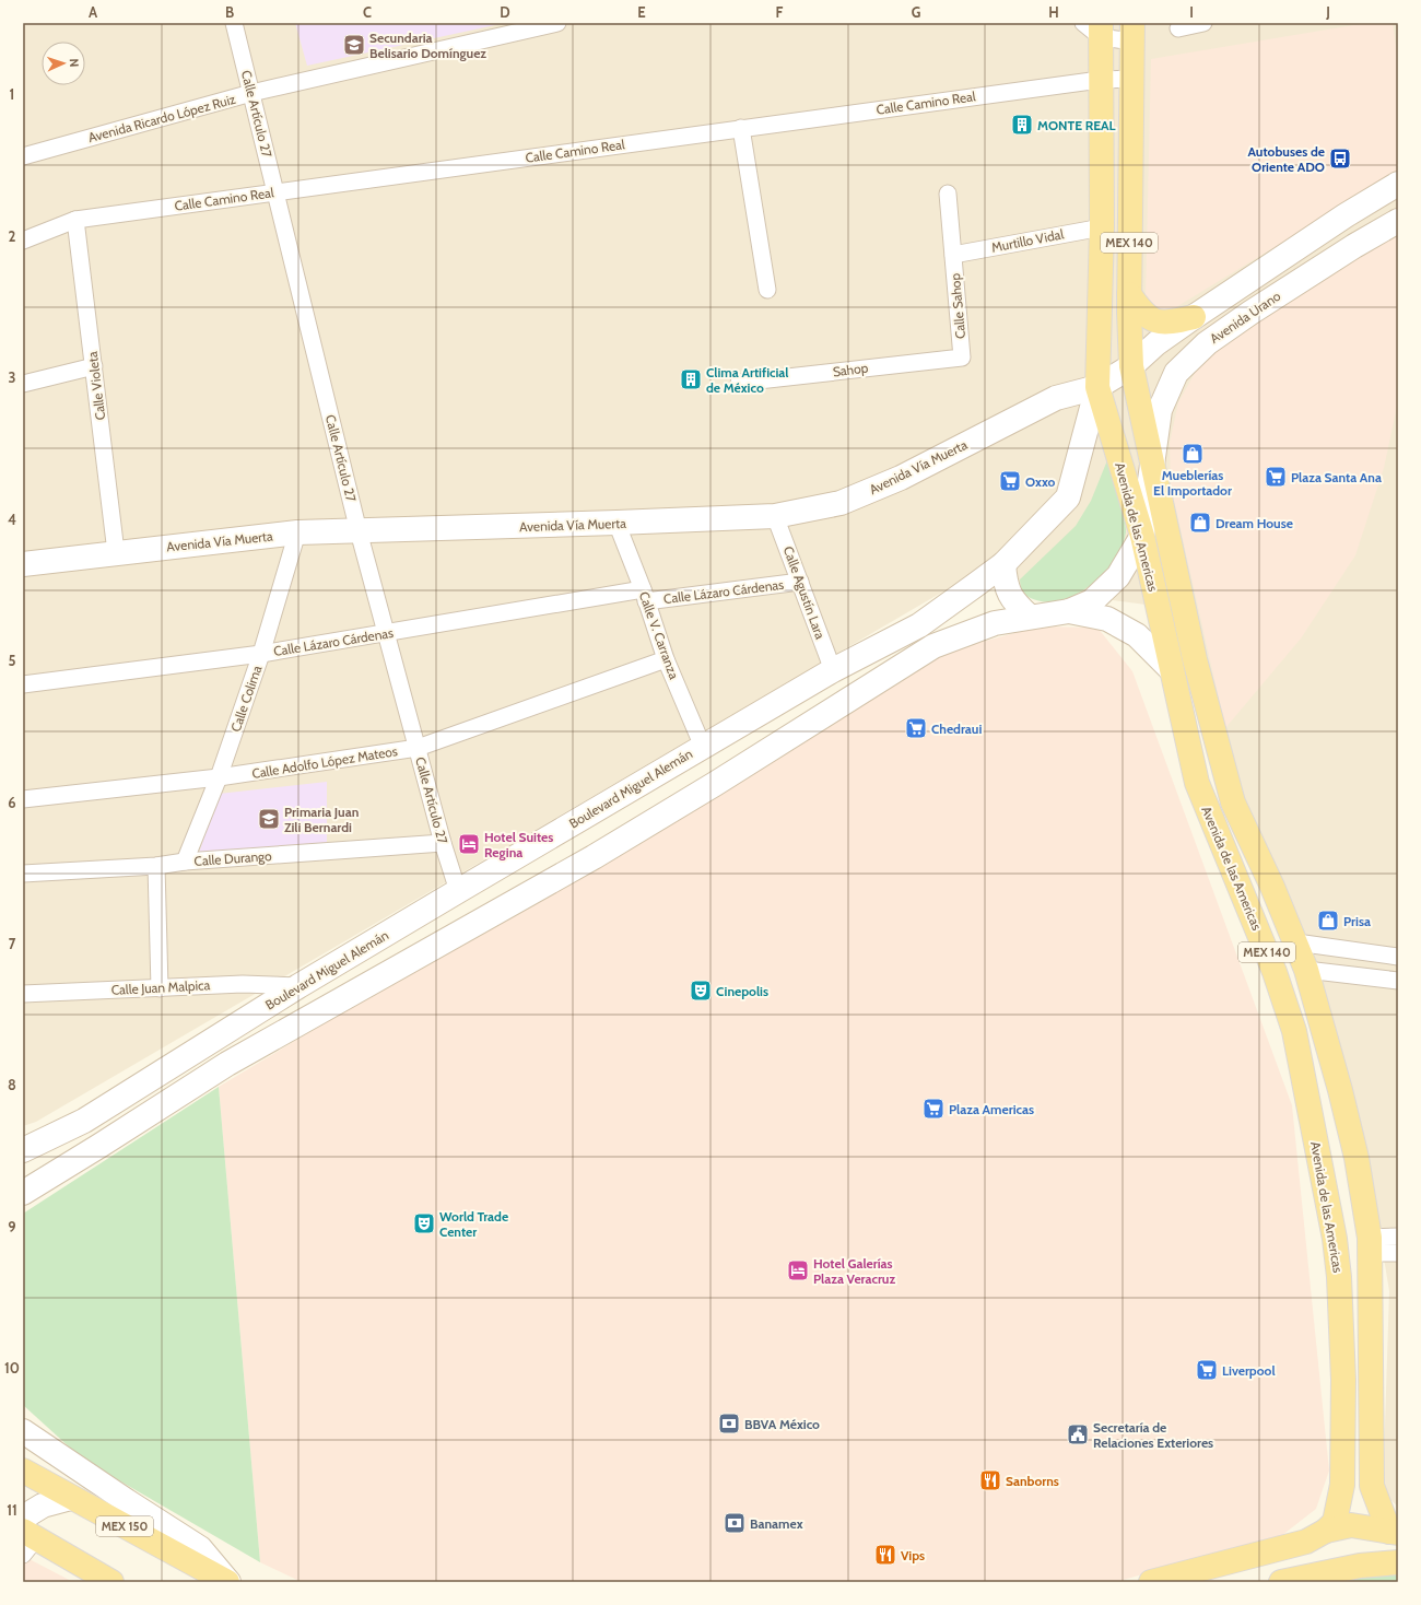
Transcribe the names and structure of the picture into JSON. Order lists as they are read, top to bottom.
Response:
{
  "streets": {
    "main road": [
      "MEX 140",
      "Avenida Urano",
      "Avenida Vía Muerta",
      "Avenida de las Americas",
      "Boulevard Miguel Alemán",
      "MEX 150"
    ],
    "street": [
      "Calle Camino Real",
      "Calle Artículo 27",
      "Avenida Ricardo López Ruiz",
      "Murtillo Vidal",
      "Calle Sahop",
      "Sahop",
      "Calle Violeta",
      "Calle Lázaro Cárdenas",
      "Calle Agustín Lara",
      "Calle V. Carranza",
      "Calle Colima",
      "Calle Adolfo López Mateos",
      "Calle Durango",
      "Calle Juan Malpica"
    ]
  },
  "crossings": [
    ["Calle Camino Real", "Calle Artículo 27"],
    ["Calle Camino Real", "MEX 140"],
    ["Calle Camino Real", "Calle Violeta"],
    ["Calle Artículo 27", "Avenida Ricardo López Ruiz"],
    ["Calle Artículo 27", "Avenida Vía Muerta"],
    ["Calle Artículo 27", "Calle Lázaro Cárdenas"],
    ["Calle Artículo 27", "Calle Adolfo López Mateos"],
    ["Calle Artículo 27", "Boulevard Miguel Alemán"],
    ["Calle Artículo 27", "Calle Durango"],
    ["Murtillo Vidal", "MEX 140"],
    ["Murtillo Vidal", "Calle Sahop"],
    ["MEX 140", "Avenida Urano"],
    ["MEX 140", "Avenida Vía Muerta"],
    ["MEX 140", "Avenida de las Americas"],
    ["MEX 140", "Boulevard Miguel Alemán"],
    ["Calle Sahop", "Sahop"],
    ["Avenida Urano", "Avenida de las Americas"],
    ["Calle Violeta", "Avenida Vía Muerta"],
    ["Avenida Vía Muerta", "Avenida de las Americas"],
    ["Avenida Vía Muerta", "Calle Agustín Lara"],
    ["Avenida Vía Muerta", "Calle V. Carranza"],
    ["Avenida Vía Muerta", "Calle Colima"],
    ["Avenida Vía Muerta", "Boulevard Miguel Alemán"],
    ["Avenida de las Americas", "Boulevard Miguel Alemán"],
    ["Calle Lázaro Cárdenas", "Calle Agustín Lara"],
    ["Calle Lázaro Cárdenas", "Calle V. Carranza"],
    ["Calle Lázaro Cárdenas", "Calle Colima"],
    ["Calle Agustín Lara", "Boulevard Miguel Alemán"],
    ["Calle V. Carranza", "Calle Adolfo López Mateos"],
    ["Calle V. Carranza", "Boulevard Miguel Alemán"],
    ["Calle Colima", "Calle Adolfo López Mateos"],
    ["Calle Colima", "Calle Durango"],
    ["Boulevard Miguel Alemán", "Calle Juan Malpica"]
  ],
  "places": {
    "school or university": ["Secundaria Belisario Domínguez", "Primaria Juan Zili Bernardi"],
    "building": ["MONTE REAL", "Clima Artificial de México"],
    "bus stop": ["Autobuses de Oriente ADO"],
    "shop": ["Mueblerías El Importador", "Dream House", "Prisa"],
    "supermarket": [
      "Plaza Santa Ana",
      "Oxxo",
      "Chedraui",
      "Plaza Americas",
      "Liverpool"
    ],
    "hotel": ["Hotel Suites Regina", "Hotel Galerías Plaza Veracruz"],
    "theatre": ["Cinepolis", "World Trade Center"],
    "bank": ["BBVA México", "Banamex"],
    "public building": ["Secretaría de Relaciones Exteriores"],
    "restaurant": ["Sanborns", "Vips"]
  },
  "north": "right",
  "grid": {
    "columns": [
      "A",
      "B",
      "C",
      "D",
      "E",
      "F",
      "G",
      "H",
      "I",
      "J"
    ],
    "rows": [
      "1",
      "2",
      "3",
      "4",
      "5",
      "6",
      "7",
      "8",
      "9",
      "10",
      "11"
    ]
  }
}
